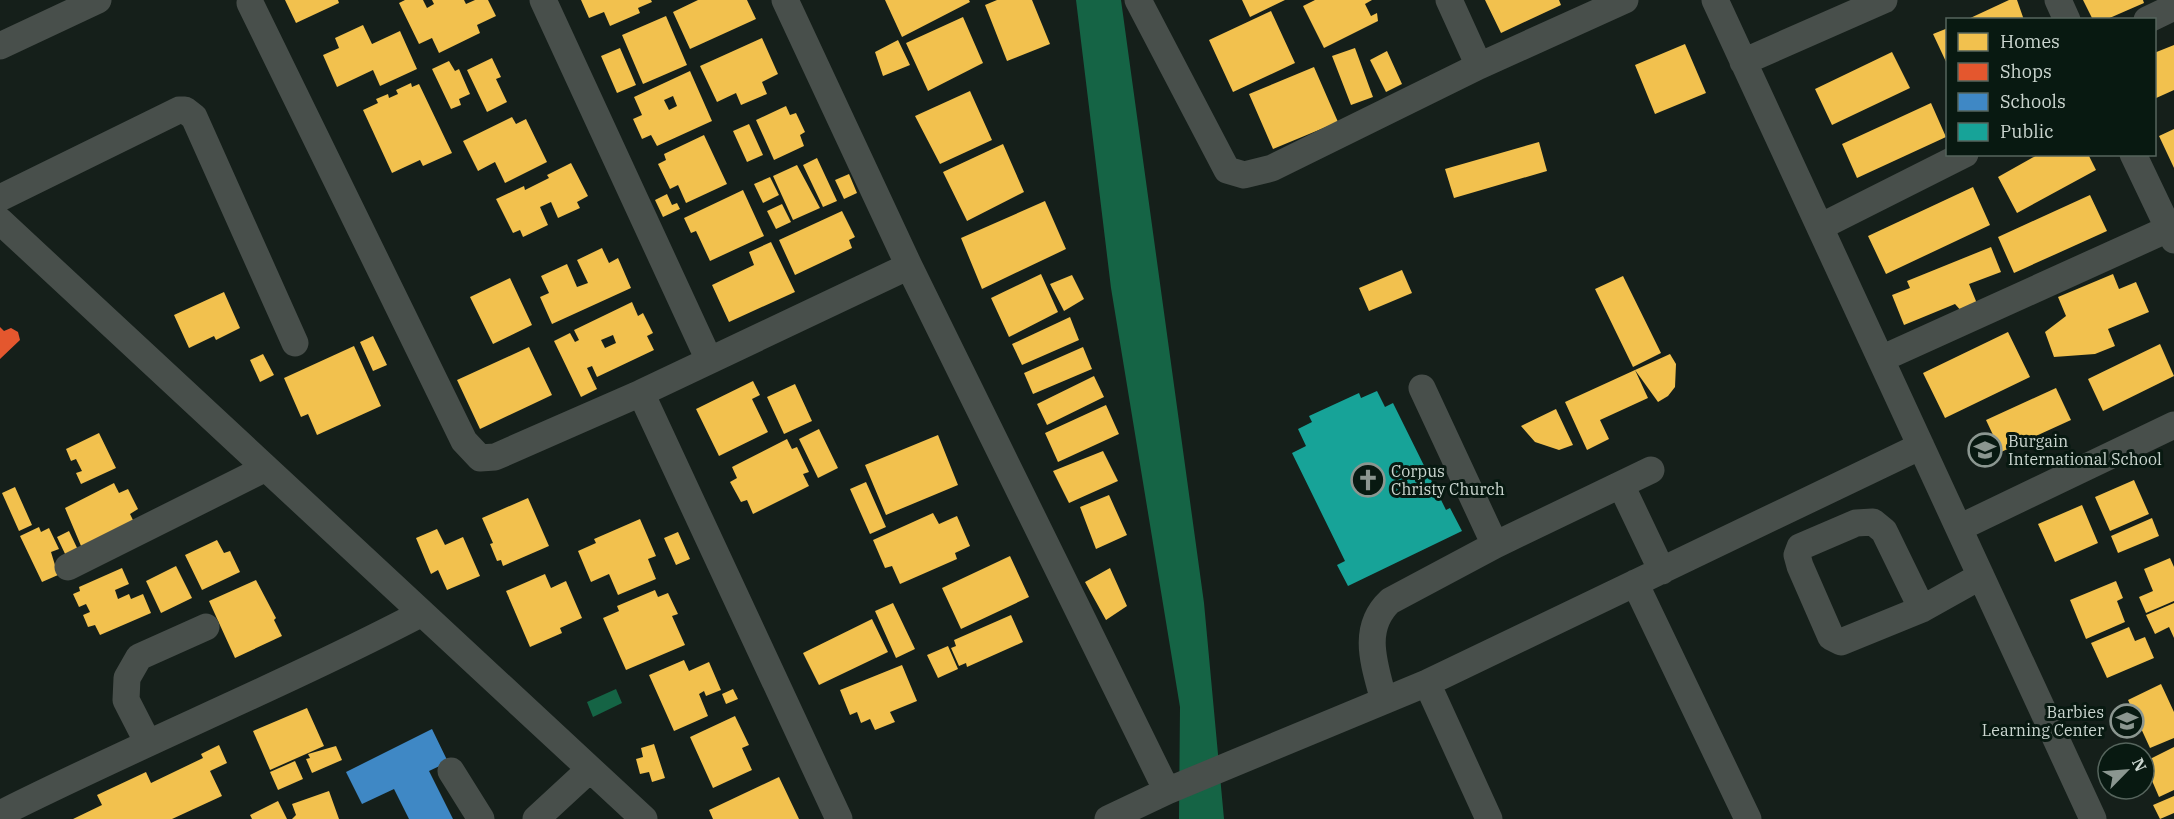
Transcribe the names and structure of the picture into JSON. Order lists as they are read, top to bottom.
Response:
{
  "places": {
    "school or university": ["Burgain International School", "Barbies Learning Center"],
    "church": ["Corpus Christy Church"]
  },
  "legend": [
    "Homes",
    "Shops",
    "Schools",
    "Public"
  ],
  "north": "top right"
}
